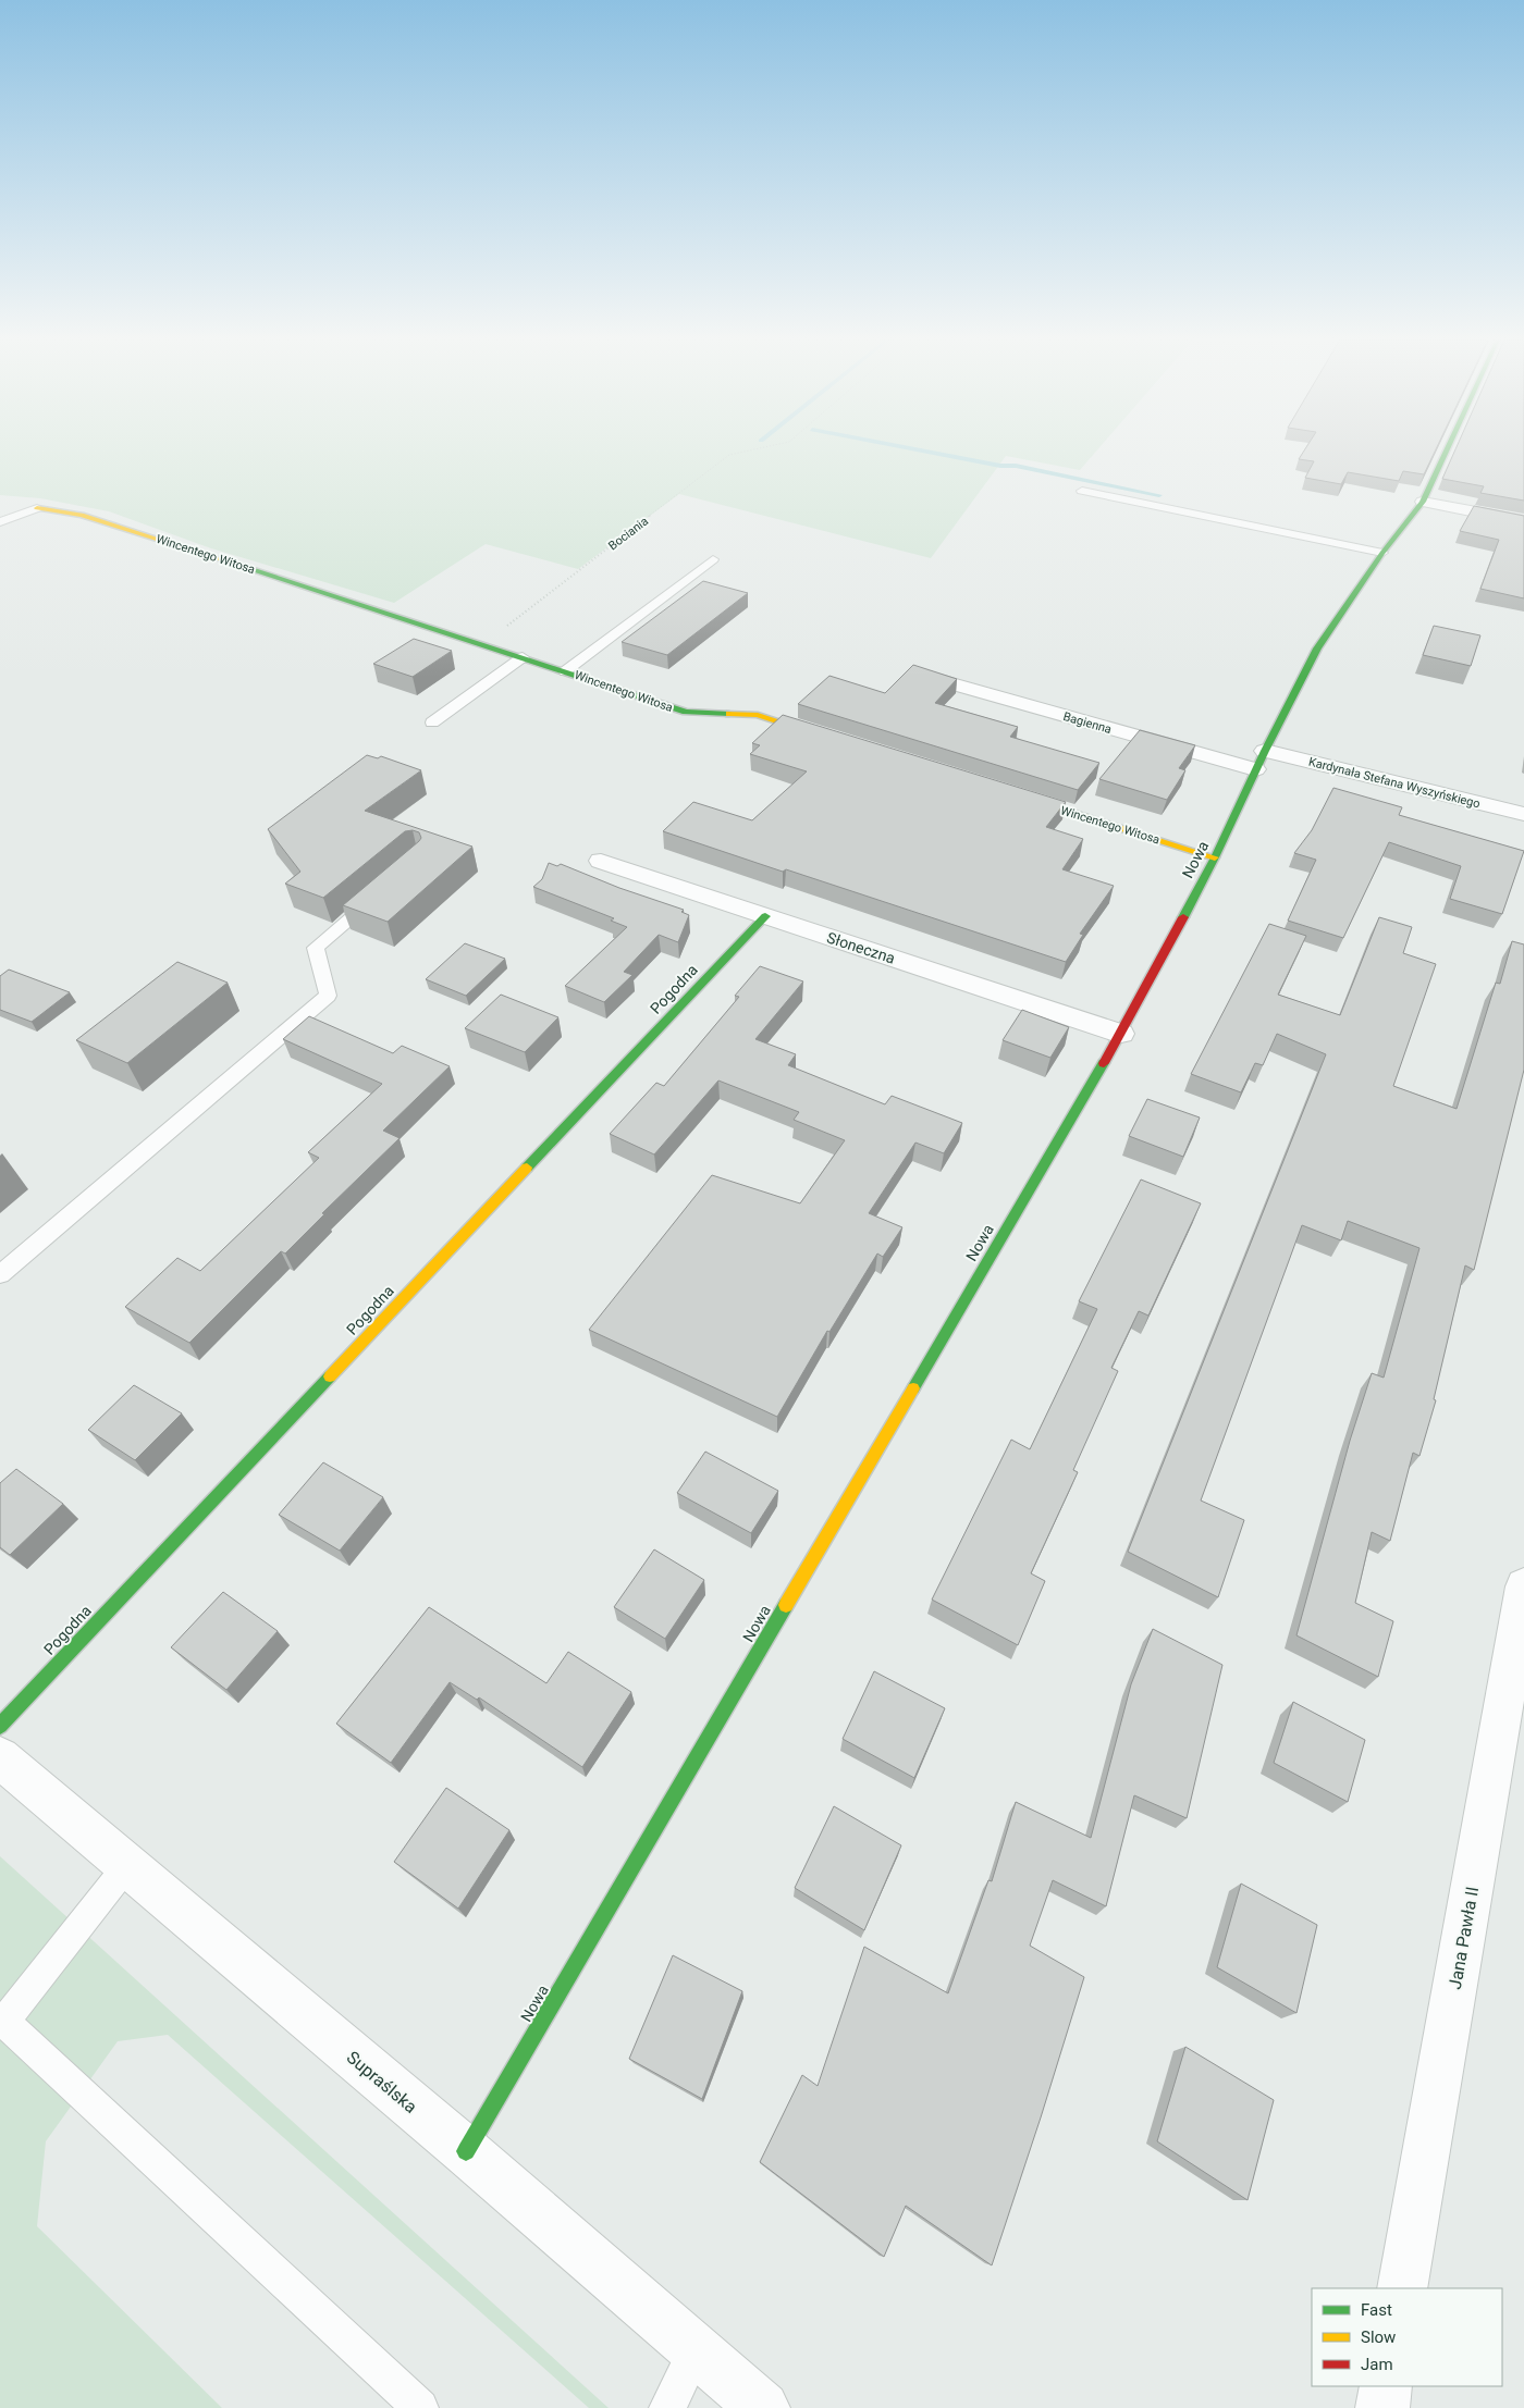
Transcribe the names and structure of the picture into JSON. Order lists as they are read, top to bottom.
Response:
{
  "streets": {
    "street": [
      "Wincentego Witosa",
      "Bagienna",
      "Kardynała Stefana Wyszyńskiego",
      "Nowa",
      "Słoneczna",
      "Pogodna",
      "Jana Pawła II",
      "Supraślska"
    ],
    "path": ["Bociania"]
  },
  "crossings": [
    ["Bociania", "Wincentego Witosa"],
    ["Wincentego Witosa", "Nowa"],
    ["Bagienna", "Kardynała Stefana Wyszyńskiego"],
    ["Bagienna", "Nowa"],
    ["Kardynała Stefana Wyszyńskiego", "Nowa"],
    ["Nowa", "Słoneczna"],
    ["Nowa", "Supraślska"],
    ["Słoneczna", "Pogodna"]
  ],
  "legend": ["Fast", "Slow", "Jam"]
}
